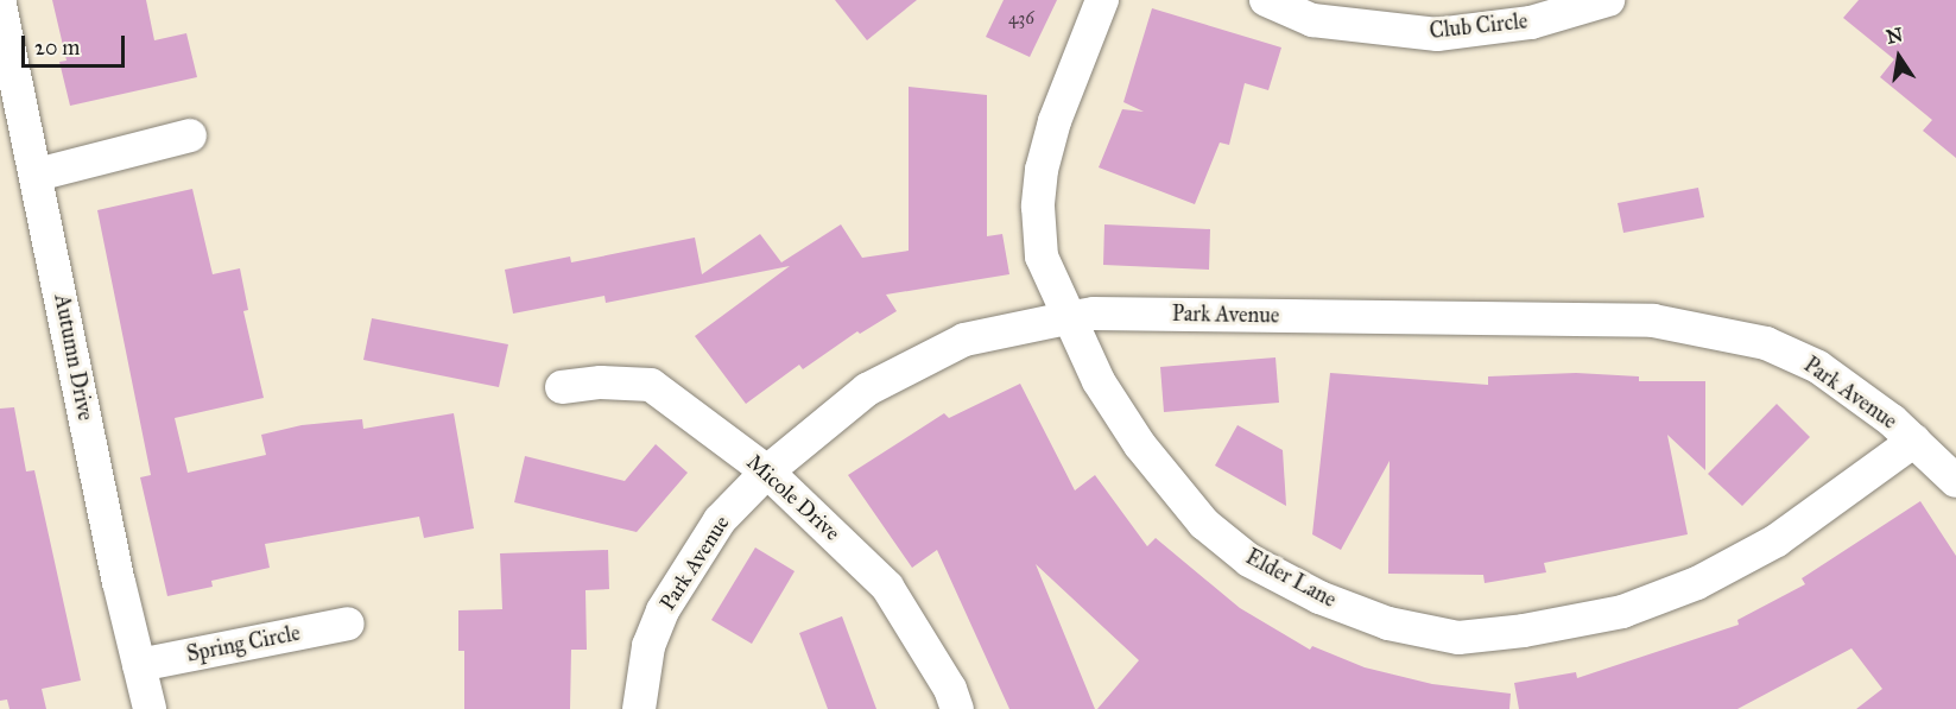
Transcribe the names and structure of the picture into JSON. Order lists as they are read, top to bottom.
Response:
{
  "streets": {
    "street": [
      "Club Circle",
      "Park Avenue",
      "Autumn Drive",
      "Micole Drive",
      "Elder Lane",
      "Spring Circle"
    ]
  },
  "crossings": [
    ["Park Avenue", "Micole Drive"],
    ["Park Avenue", "Elder Lane"],
    ["Autumn Drive", "Spring Circle"]
  ],
  "house_numbers": ["436"],
  "scale_bar": "20 m",
  "north": "top"
}
